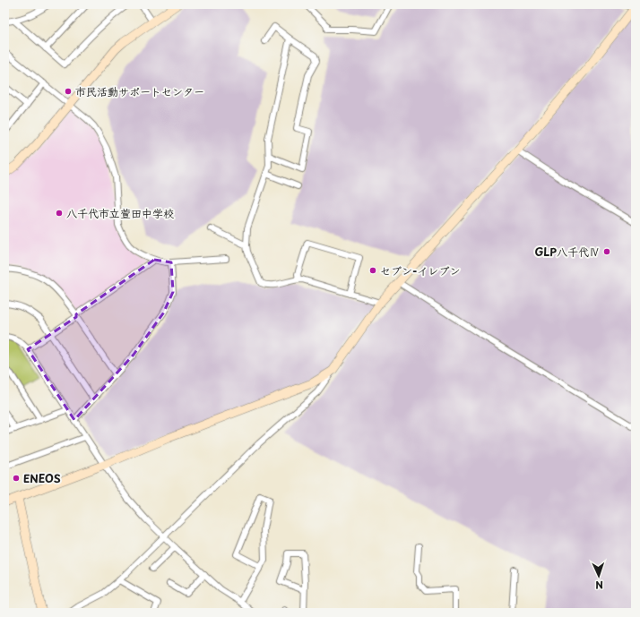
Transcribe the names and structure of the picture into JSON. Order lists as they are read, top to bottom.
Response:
{
  "places": [
    "市民活動サポートセンター",
    "八千代市立萱田中学校",
    "GLP八千代Ⅳ",
    "セブン-イレブン",
    "ENEOS"
  ],
  "north": "bottom"
}
